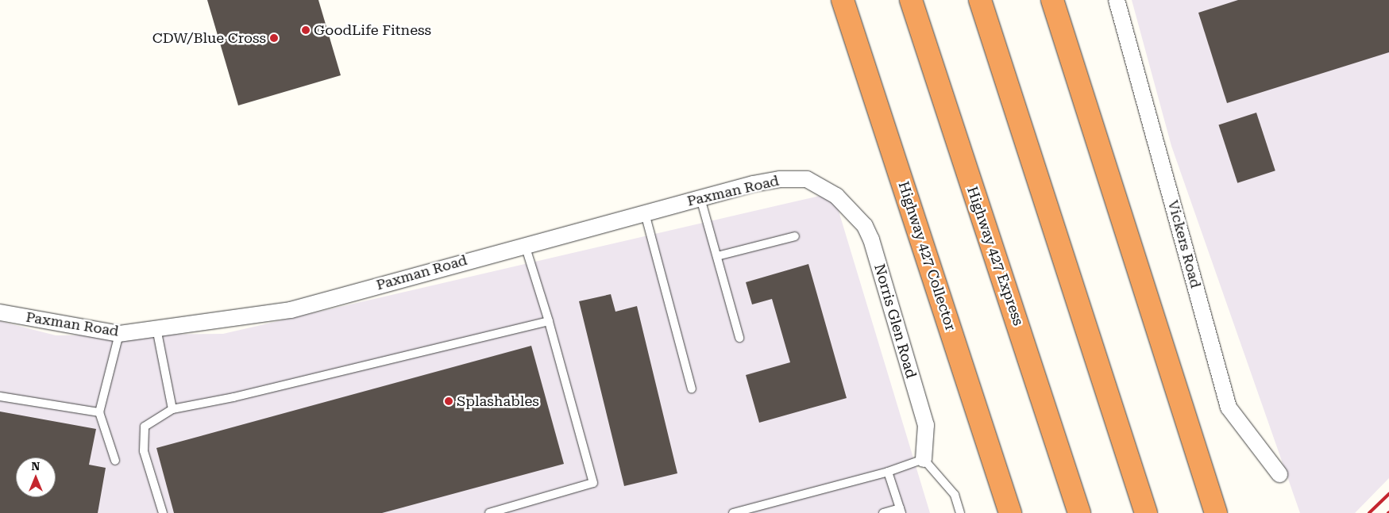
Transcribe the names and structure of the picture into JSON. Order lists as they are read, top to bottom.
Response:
{
  "streets": {
    "highway": ["Highway 427 Collector", "Highway 427 Express"],
    "street": ["Paxman Road", "Vickers Road", "Norris Glen Road"]
  },
  "crossings": [
    ["Paxman Road", "Norris Glen Road"]
  ],
  "places": ["GoodLife Fitness", "CDW/Blue Cross", "Splashables"],
  "north": "top"
}
